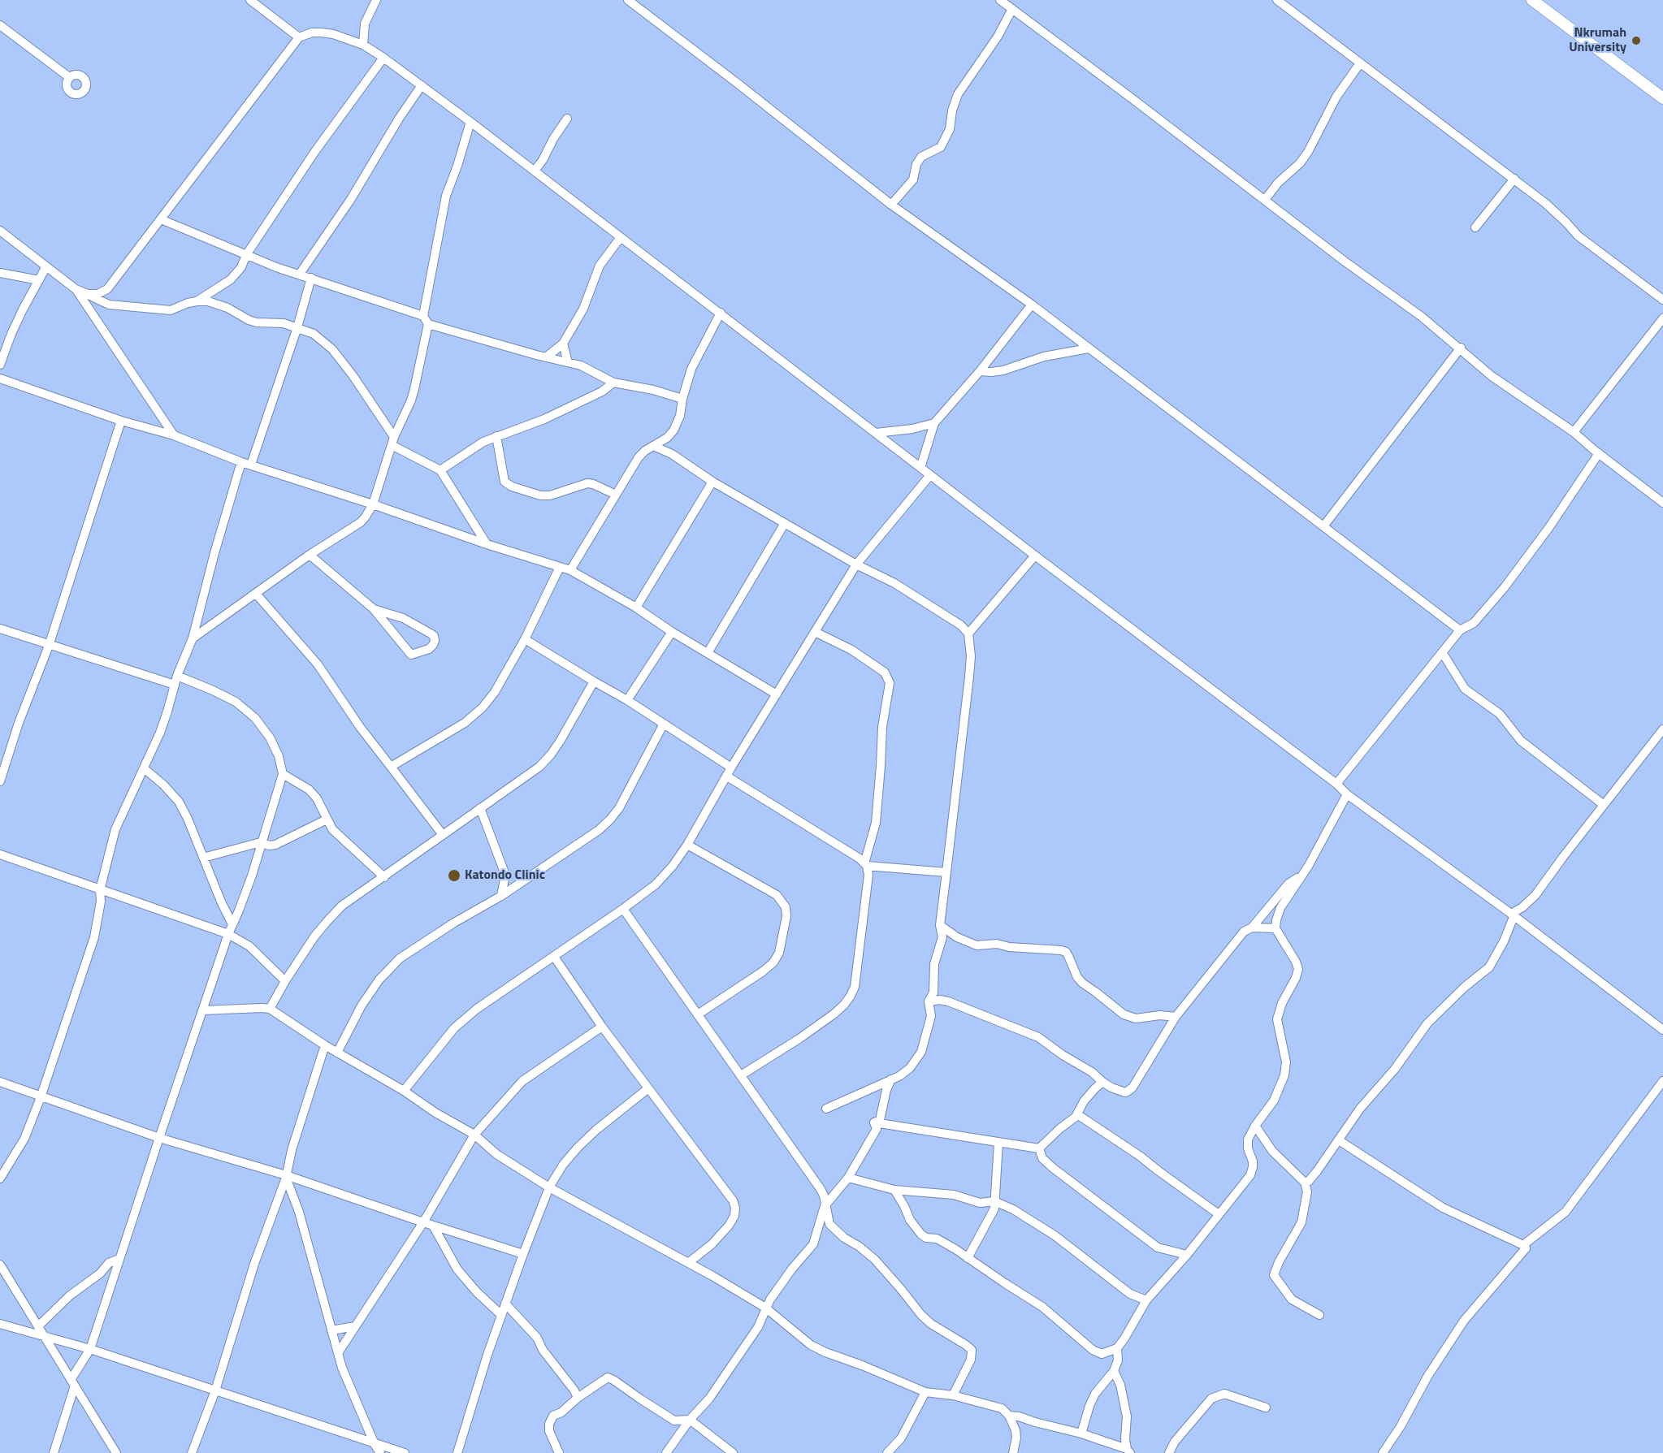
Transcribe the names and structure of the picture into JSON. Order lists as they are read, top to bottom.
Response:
{
  "places": ["Nkrumah University", "Katondo Clinic"]
}
